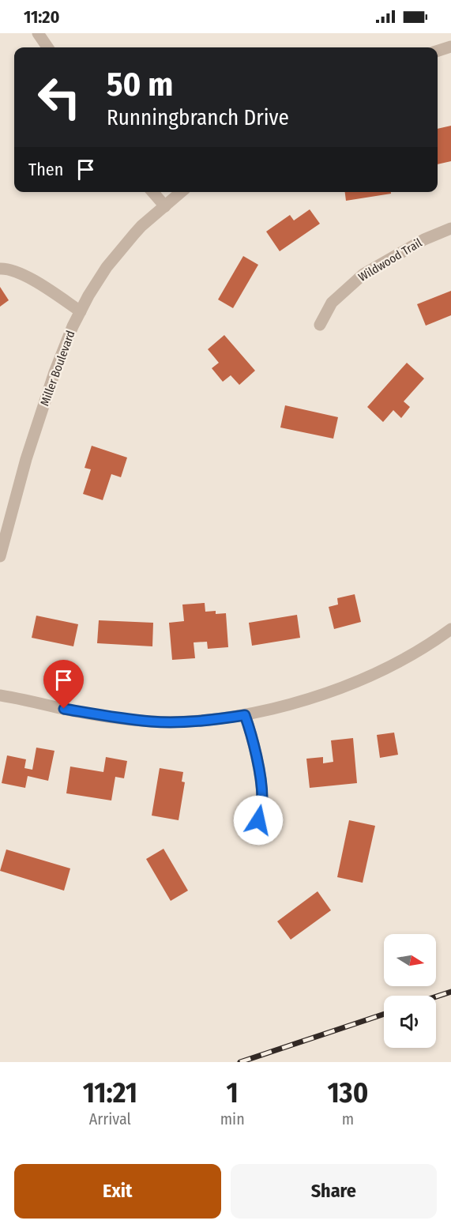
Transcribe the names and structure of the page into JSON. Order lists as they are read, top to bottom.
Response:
{
  "streets": {
    "street": ["Wildwood Trail", "Miller Boulevard"]
  },
  "north": "right",
  "page": {
    "status": "11:20",
    "turn": ["50 m", "Runningbranch Drive"],
    "then": "Then",
    "eta": [
      "11:21",
      "Arrival",
      "1",
      "min",
      "130",
      "m"
    ],
    "buttons": ["Exit", "Share"]
  }
}
